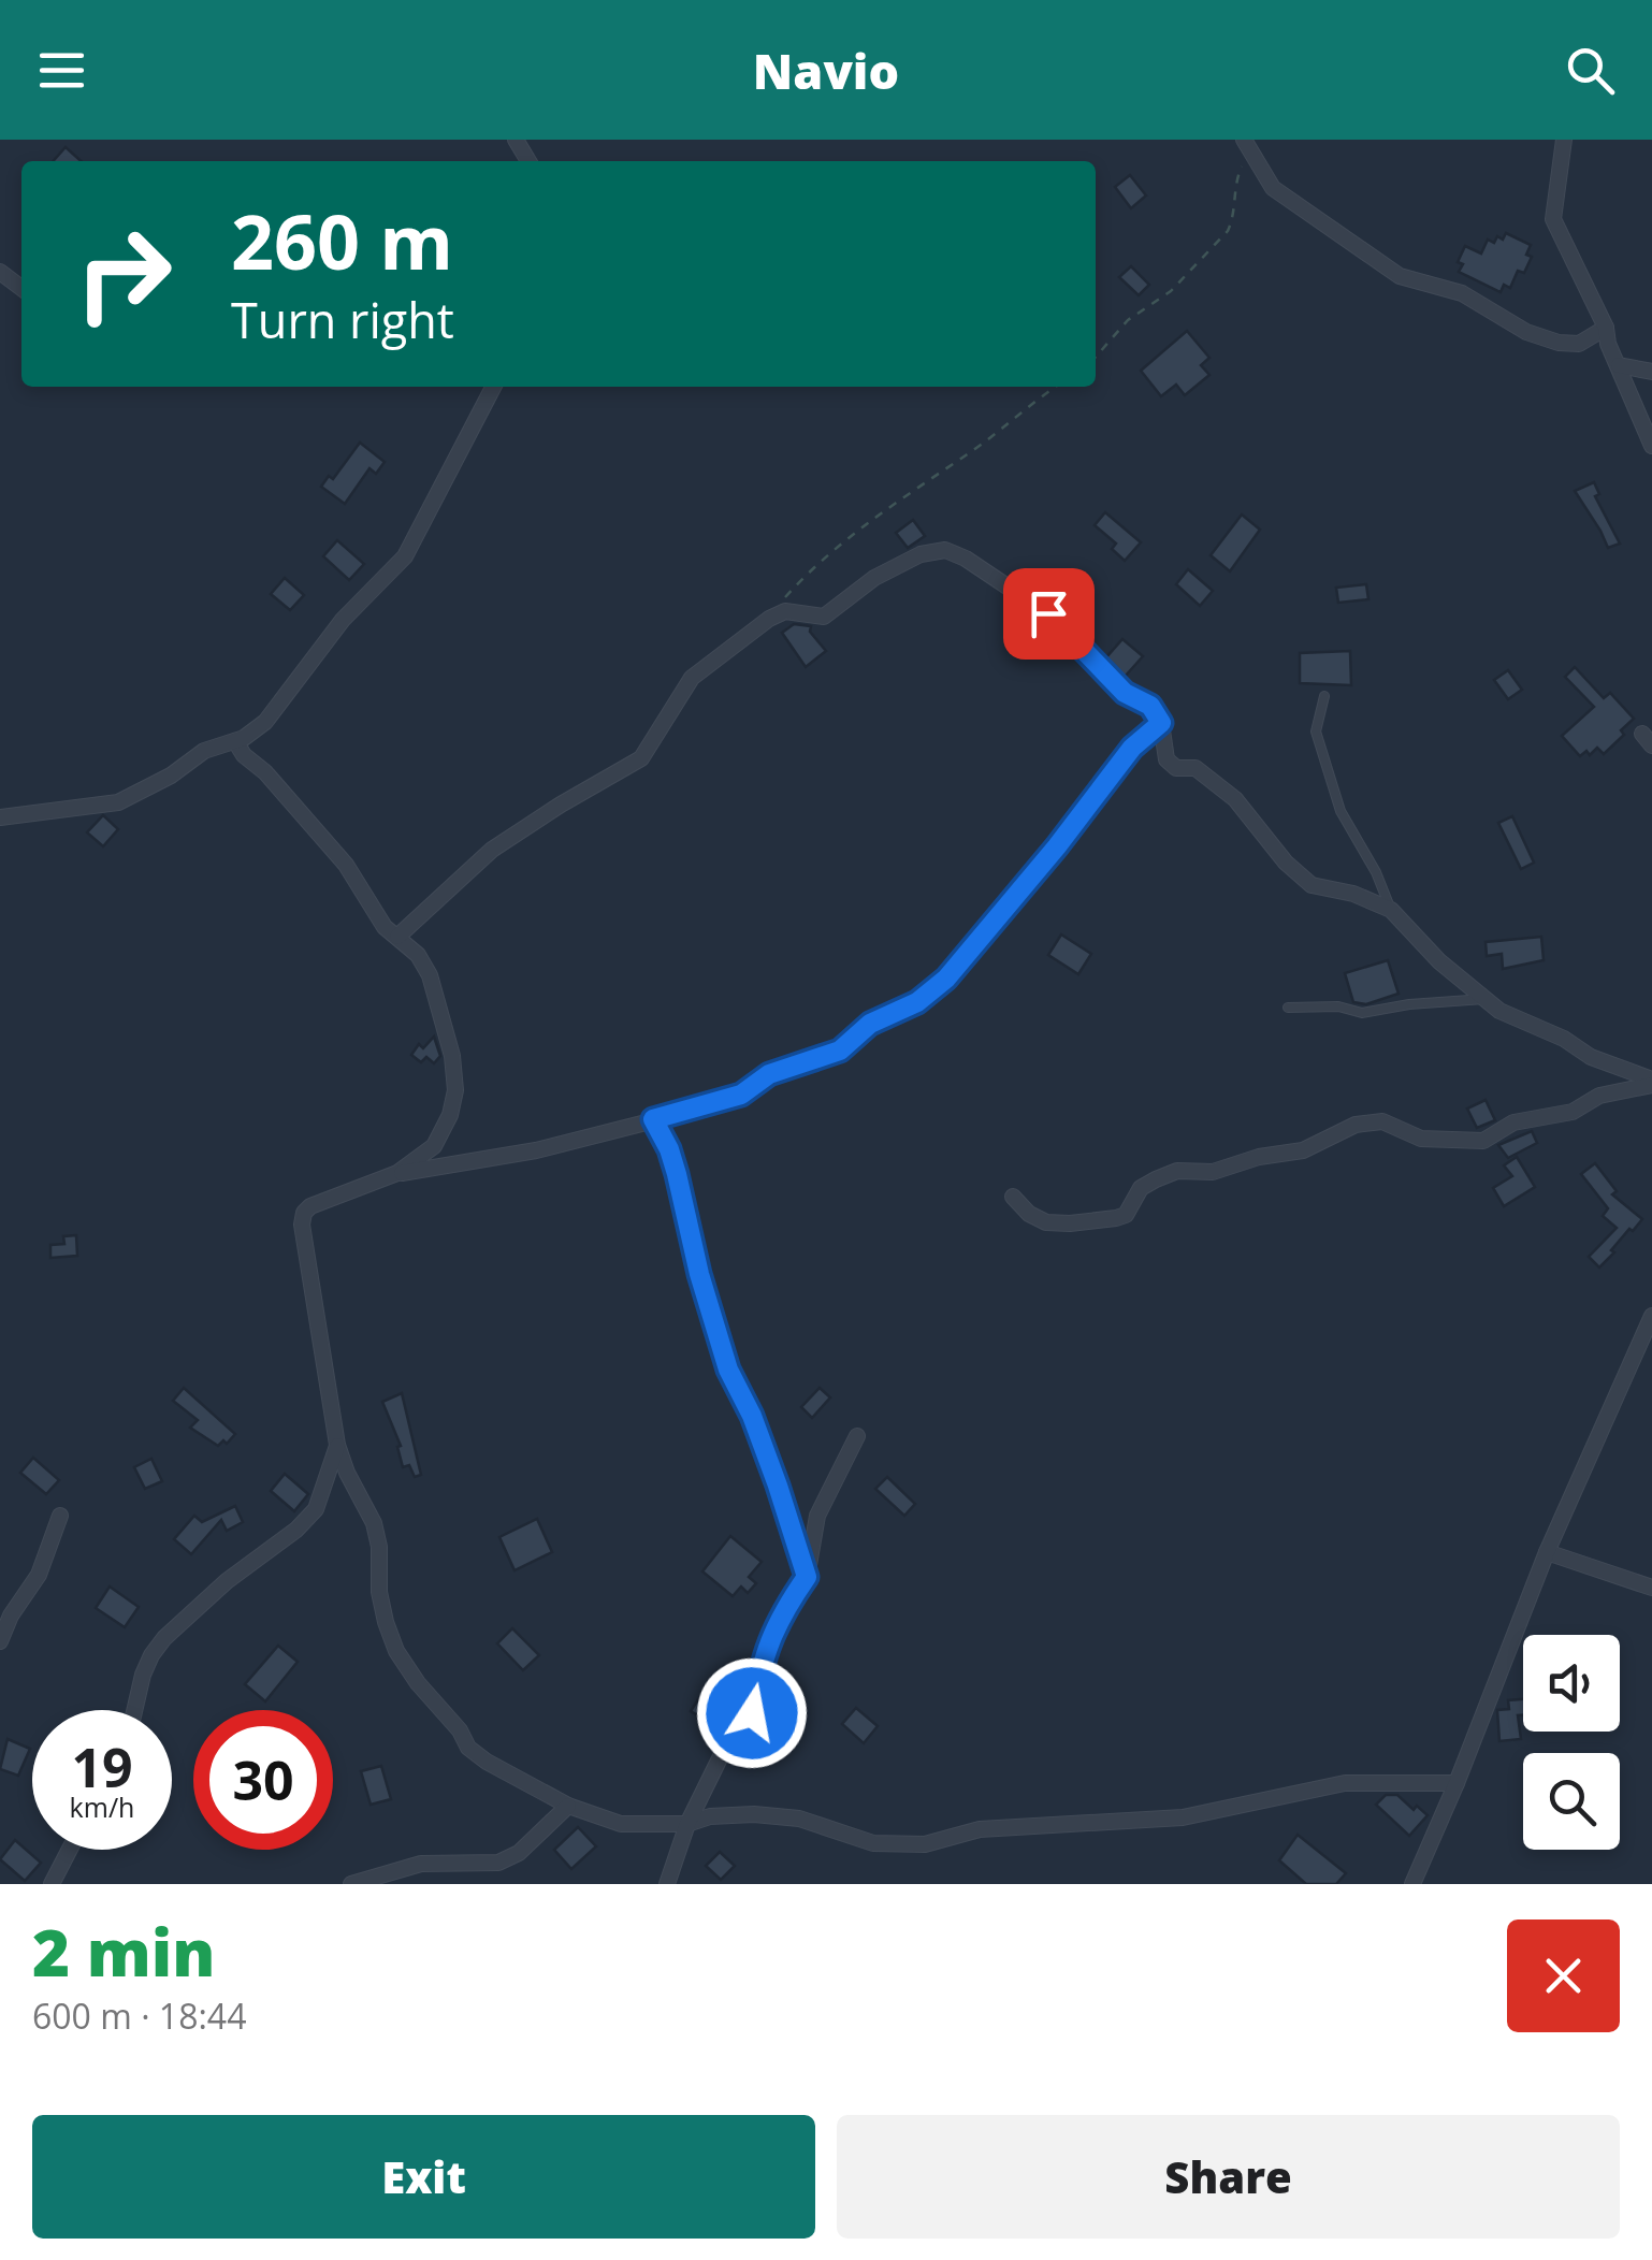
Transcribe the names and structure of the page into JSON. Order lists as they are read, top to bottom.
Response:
{
  "page": {
    "header": "Navio",
    "turn": ["260 m", "Turn right"],
    "speed": "19 km/h",
    "limit": "30",
    "heading": ["2 min", "600 m · 18:44"],
    "buttons": ["Exit", "Share"]
  }
}
